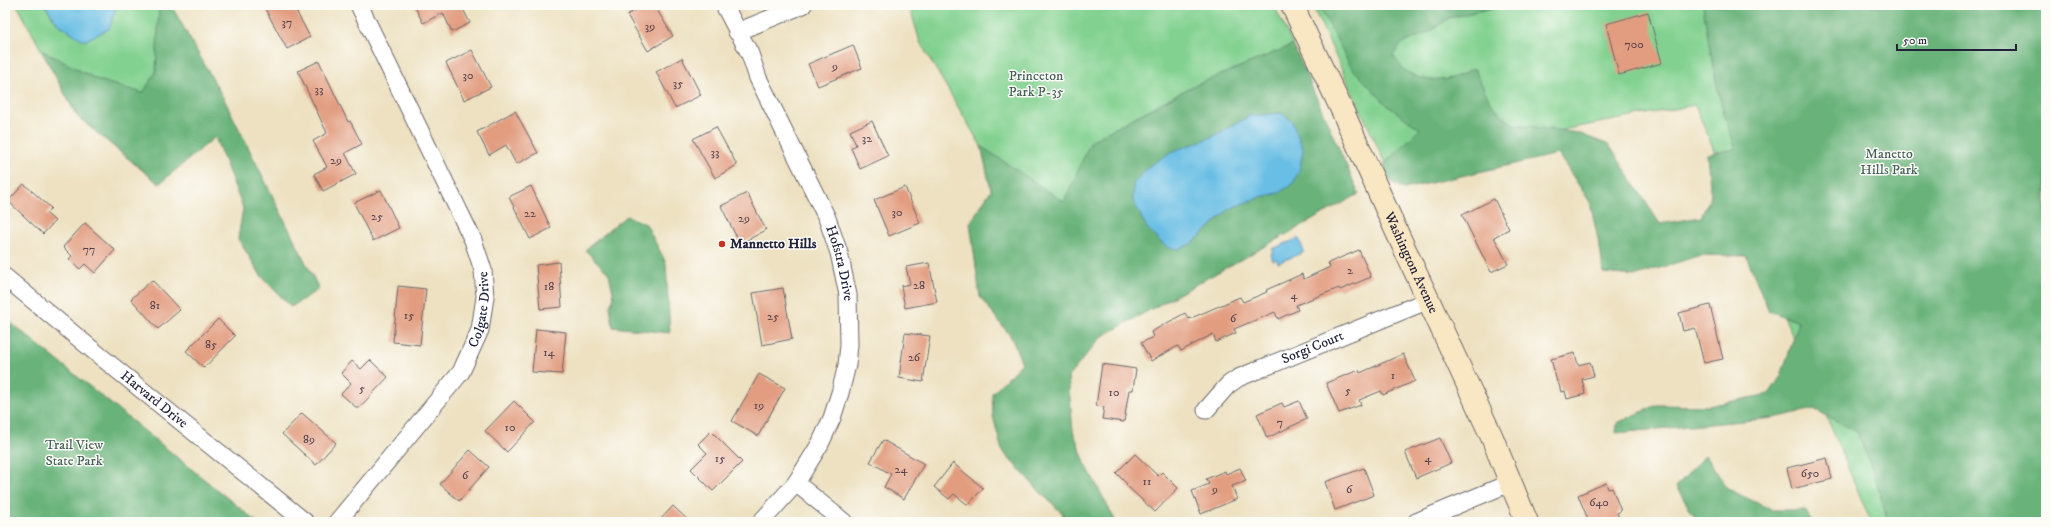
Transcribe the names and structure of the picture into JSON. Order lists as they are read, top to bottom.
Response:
{
  "streets": {
    "main road": ["Washington Avenue"],
    "street": [
      "Hofstra Drive",
      "Colgate Drive",
      "Sorgi Court",
      "Harvard Drive"
    ]
  },
  "crossings": [
    ["Washington Avenue", "Sorgi Court"]
  ],
  "parks": ["Princeton Park P-35", "Manetto Hills Park", "Trail View State Park"],
  "places": ["Mannetto Hills"],
  "house_numbers": [
    "37",
    "39",
    "700",
    "9",
    "30",
    "35",
    "33",
    "32",
    "33",
    "29",
    "30",
    "22",
    "25",
    "29",
    "77",
    "2",
    "28",
    "18",
    "4",
    "81",
    "15",
    "25",
    "6",
    "85",
    "14",
    "26",
    "1",
    "5",
    "5",
    "10",
    "19",
    "7",
    "10",
    "89",
    "15",
    "4",
    "24",
    "650",
    "6",
    "11",
    "9",
    "6",
    "640"
  ],
  "scale_bar": "50 m"
}
